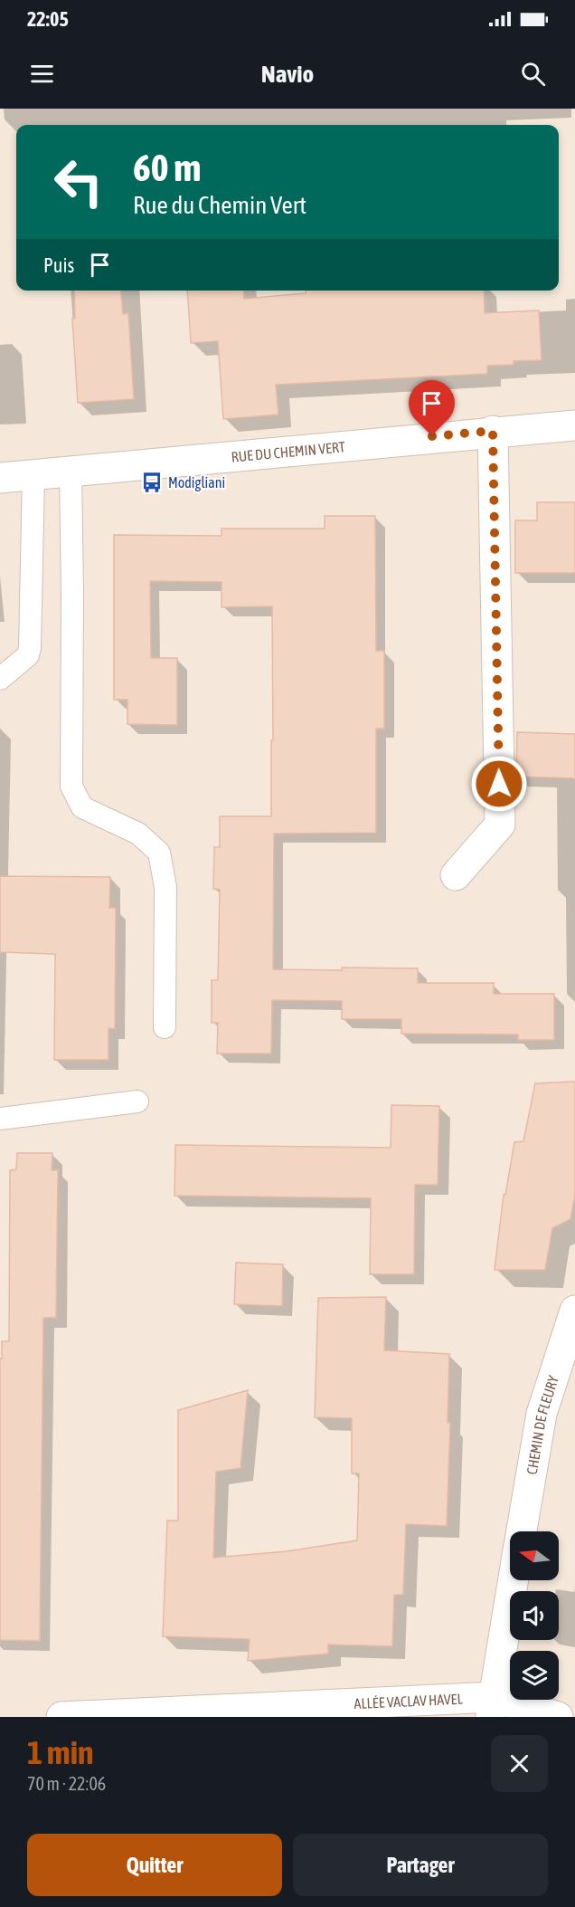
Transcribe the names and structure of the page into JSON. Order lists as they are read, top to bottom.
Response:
{
  "streets": {
    "street": ["RUE DU CHEMIN VERT", "CHEMIN DE FLEURY", "ALLÉE VACLAV HAVEL"]
  },
  "crossings": [
    ["CHEMIN DE FLEURY", "ALLÉE VACLAV HAVEL"]
  ],
  "places": {
    "bus stop": ["Modigliani"]
  },
  "north": "left",
  "page": {
    "status": "22:05",
    "header": "Navio",
    "turn": ["60 m", "Rue du Chemin Vert"],
    "then": "Puis",
    "heading": ["1 min", "70 m · 22:06"],
    "buttons": ["Quitter", "Partager"]
  }
}
